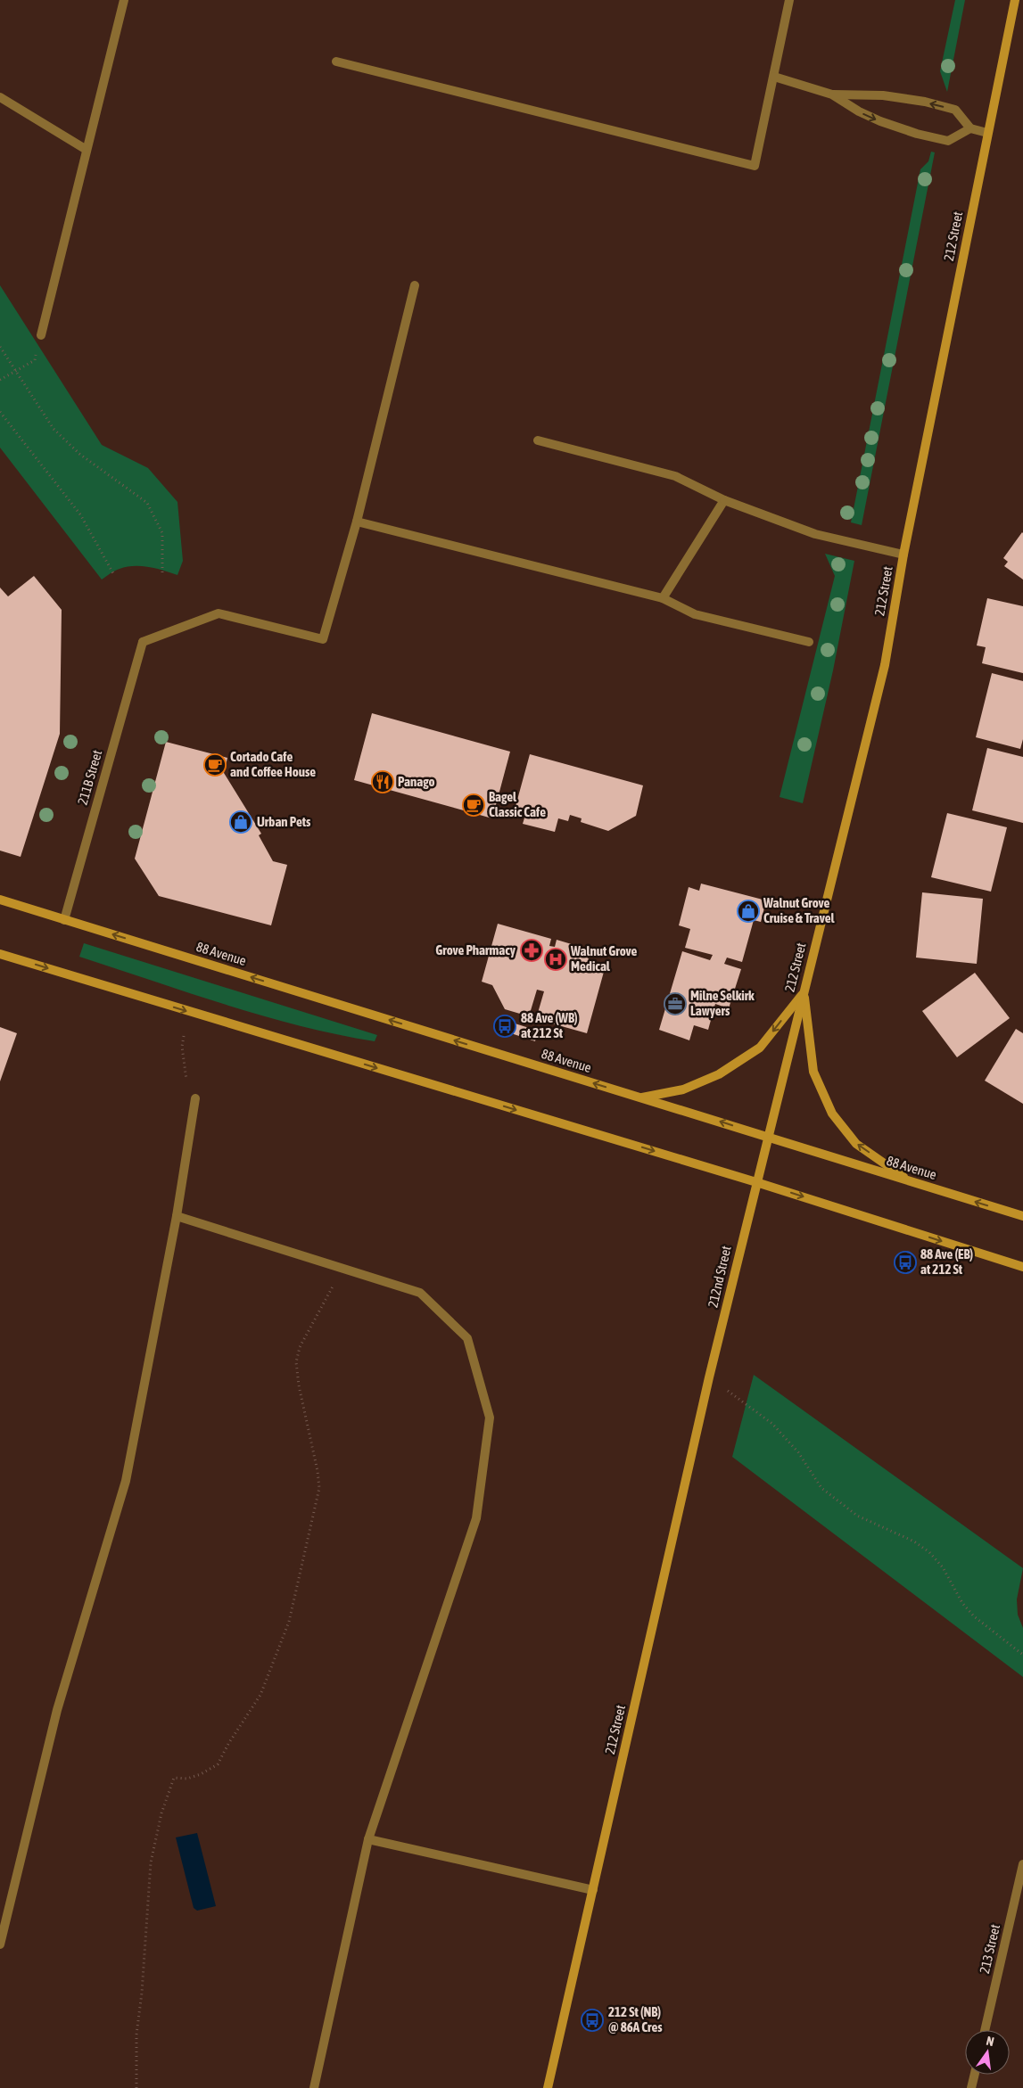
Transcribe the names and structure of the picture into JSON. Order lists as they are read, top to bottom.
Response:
{
  "streets": {
    "main road": ["212 Street", "88 Avenue", "212nd Street"],
    "street": ["211B Street", "213 Street"]
  },
  "crossings": [
    ["212 Street", "88 Avenue"],
    ["212 Street", "212nd Street"],
    ["211B Street", "88 Avenue"]
  ],
  "places": {
    "cafe": ["Cortado Cafe and Coffee House", "Bagel Classic Cafe"],
    "restaurant": ["Panago"],
    "shop": ["Urban Pets", "Walnut Grove Cruise & Travel"],
    "pharmacy": ["Grove Pharmacy"],
    "hospital": ["Walnut Grove Medical"],
    "office": ["Milne Selkirk Lawyers"],
    "bus stop": ["88 Ave (WB) at 212 St", "88 Ave (EB) at 212 St", "212 St (NB) @ 86A Cres"]
  },
  "north": "top"
}
